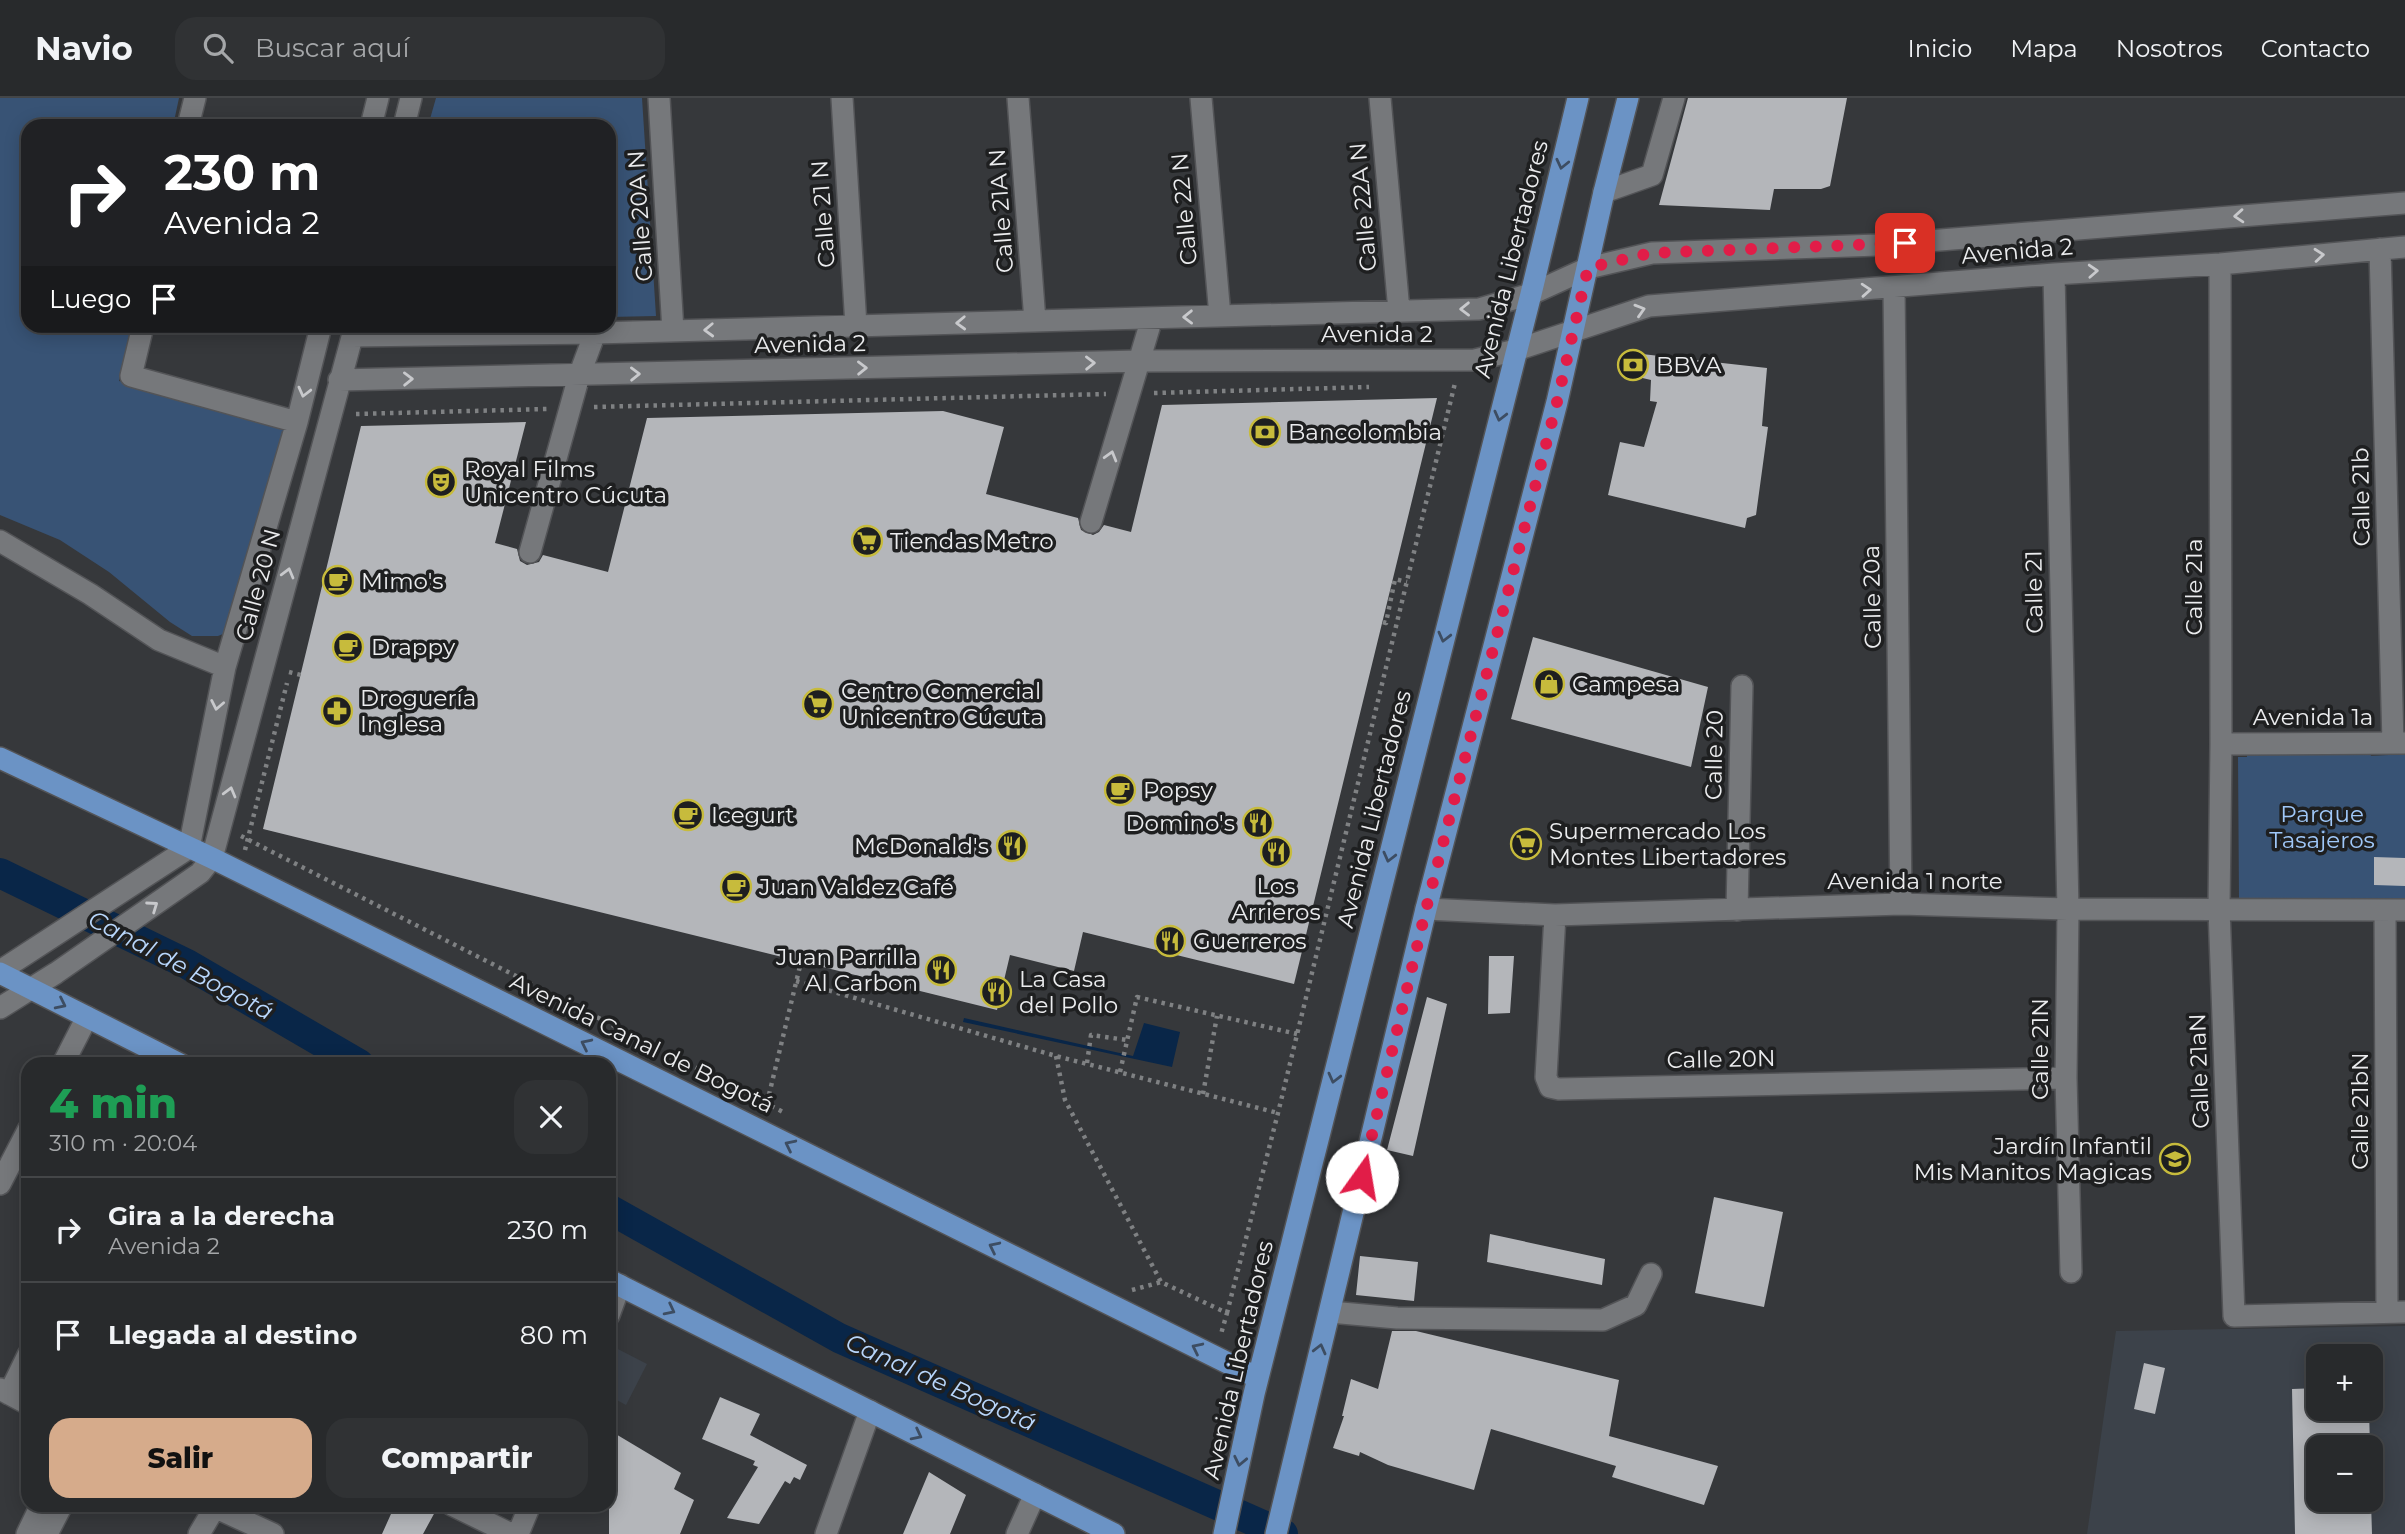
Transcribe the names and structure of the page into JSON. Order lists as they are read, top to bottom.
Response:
{
  "streets": {
    "main road": ["Avenida Libertadores", "Avenida Canal de Bogotá"],
    "street": [
      "Calle 22A N",
      "Calle 22 N",
      "Calle 21A N",
      "Calle 21 N",
      "Calle 20A N",
      "Avenida 2",
      "Calle 21b",
      "Calle 20 N",
      "Calle 21a",
      "Calle 21",
      "Calle 20a",
      "Avenida 1a",
      "Calle 20",
      "Avenida 1 norte",
      "Calle 21N",
      "Calle 20N",
      "Calle 21aN",
      "Calle 21bN"
    ]
  },
  "crossings": [
    ["Calle 22A N", "Avenida 2"],
    ["Calle 22 N", "Avenida 2"],
    ["Calle 21A N", "Avenida 2"],
    ["Calle 21 N", "Avenida 2"],
    ["Calle 20A N", "Avenida 2"],
    ["Avenida 2", "Avenida Libertadores"],
    ["Avenida 2", "Calle 21b"],
    ["Avenida 2", "Calle 20 N"],
    ["Avenida 2", "Calle 21a"],
    ["Avenida 2", "Calle 21"],
    ["Avenida 2", "Calle 20a"],
    ["Avenida Libertadores", "Avenida Canal de Bogotá"],
    ["Calle 21b", "Avenida 1a"],
    ["Calle 20 N", "Avenida Canal de Bogotá"],
    ["Calle 21a", "Avenida 1a"],
    ["Calle 21a", "Avenida 1 norte"],
    ["Calle 21a", "Calle 21aN"],
    ["Calle 21", "Avenida 1 norte"],
    ["Calle 21", "Calle 21N"],
    ["Calle 20a", "Avenida 1 norte"],
    ["Calle 20", "Avenida 1 norte"],
    ["Avenida 1 norte", "Calle 21N"],
    ["Avenida 1 norte", "Calle 20N"],
    ["Avenida 1 norte", "Calle 21aN"],
    ["Avenida 1 norte", "Calle 21bN"],
    ["Calle 21N", "Calle 20N"],
    ["Calle 21aN", "Calle 21bN"]
  ],
  "one_way": ["Avenida Canal de Bogotá"],
  "water": ["Canal de Bogotá"],
  "parks": ["Parque Tasajeros"],
  "places": {
    "bank": ["BBVA", "Bancolombia"],
    "theatre": ["Royal Films Unicentro Cúcuta"],
    "supermarket": ["Tiendas Metro", "Centro Comercial Unicentro Cúcuta", "Supermercado Los Montes Libertadores"],
    "cafe": [
      "Mimo's",
      "Drappy",
      "Popsy",
      "Icegurt",
      "Juan Valdez Café"
    ],
    "shop": ["Campesa"],
    "pharmacy": ["Droguería Inglesa"],
    "restaurant": [
      "Domino's",
      "McDonald's",
      "Los Arrieros",
      "Guerreros",
      "Juan Parrilla Al Carbon",
      "La Casa del Pollo"
    ],
    "school or university": ["Jardín Infantil Mis Manitos Magicas"]
  },
  "page": {
    "header": "Navio",
    "search": "Buscar aquí",
    "nav": [
      "Inicio",
      "Mapa",
      "Nosotros",
      "Contacto"
    ],
    "turn": ["230 m", "Avenida 2"],
    "then": "Luego",
    "heading": ["4 min", "310 m · 20:04"],
    "list": [
      {
        "name": "Gira a la derecha",
        "note": "Avenida 2",
        "value": "230 m"
      },
      {
        "name": "Llegada al destino",
        "value": "80 m"
      }
    ],
    "map_buttons": ["+", "−"],
    "buttons": ["Salir", "Compartir"]
  }
}
